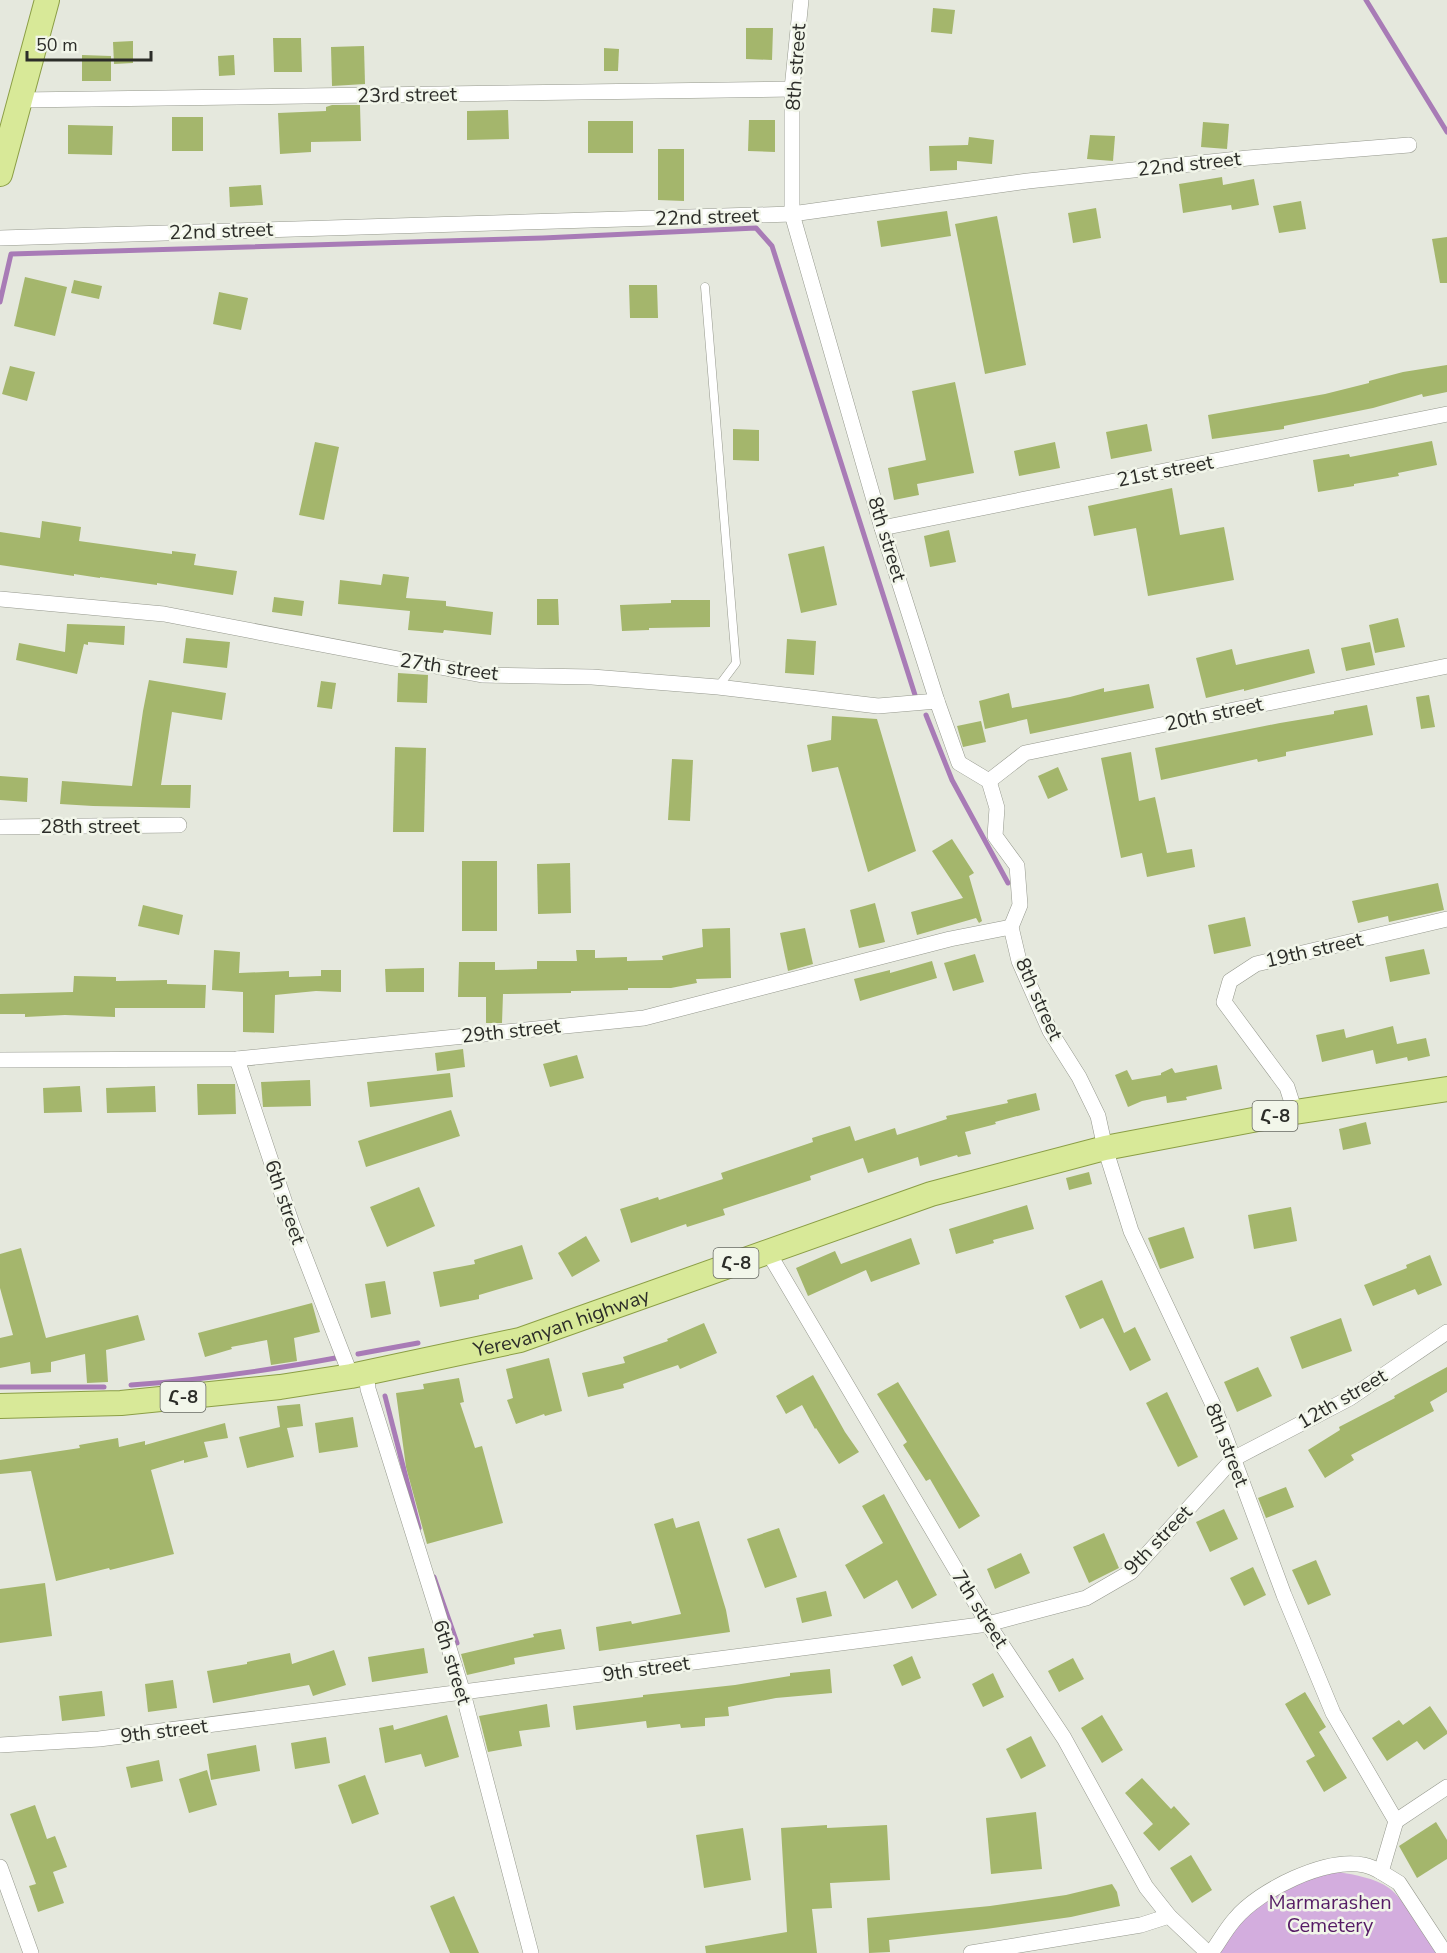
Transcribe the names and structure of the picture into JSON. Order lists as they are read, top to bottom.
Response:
{
  "streets": {
    "main road": ["Հ-8", "Yerevanyan highway"],
    "street": [
      "8th street",
      "23rd street",
      "22nd street",
      "21st street",
      "27th street",
      "20th street",
      "28th street",
      "19th street",
      "29th street",
      "6th street",
      "12th street",
      "9th street",
      "7th street"
    ]
  },
  "crossings": [
    ["8th street", "23rd street"],
    ["8th street", "22nd street"],
    ["8th street", "21st street"],
    ["8th street", "27th street"],
    ["8th street", "20th street"],
    ["8th street", "29th street"],
    ["8th street", "Հ-8"],
    ["8th street", "Yerevanyan highway"],
    ["8th street", "12th street"],
    ["8th street", "9th street"],
    ["19th street", "Հ-8"],
    ["29th street", "6th street"],
    ["Հ-8", "Yerevanyan highway"],
    ["6th street", "Yerevanyan highway"],
    ["6th street", "9th street"],
    ["Yerevanyan highway", "7th street"],
    ["12th street", "9th street"],
    ["9th street", "7th street"]
  ],
  "parks": ["Marmarashen Cemetery"],
  "scale_bar": "50 m"
}
